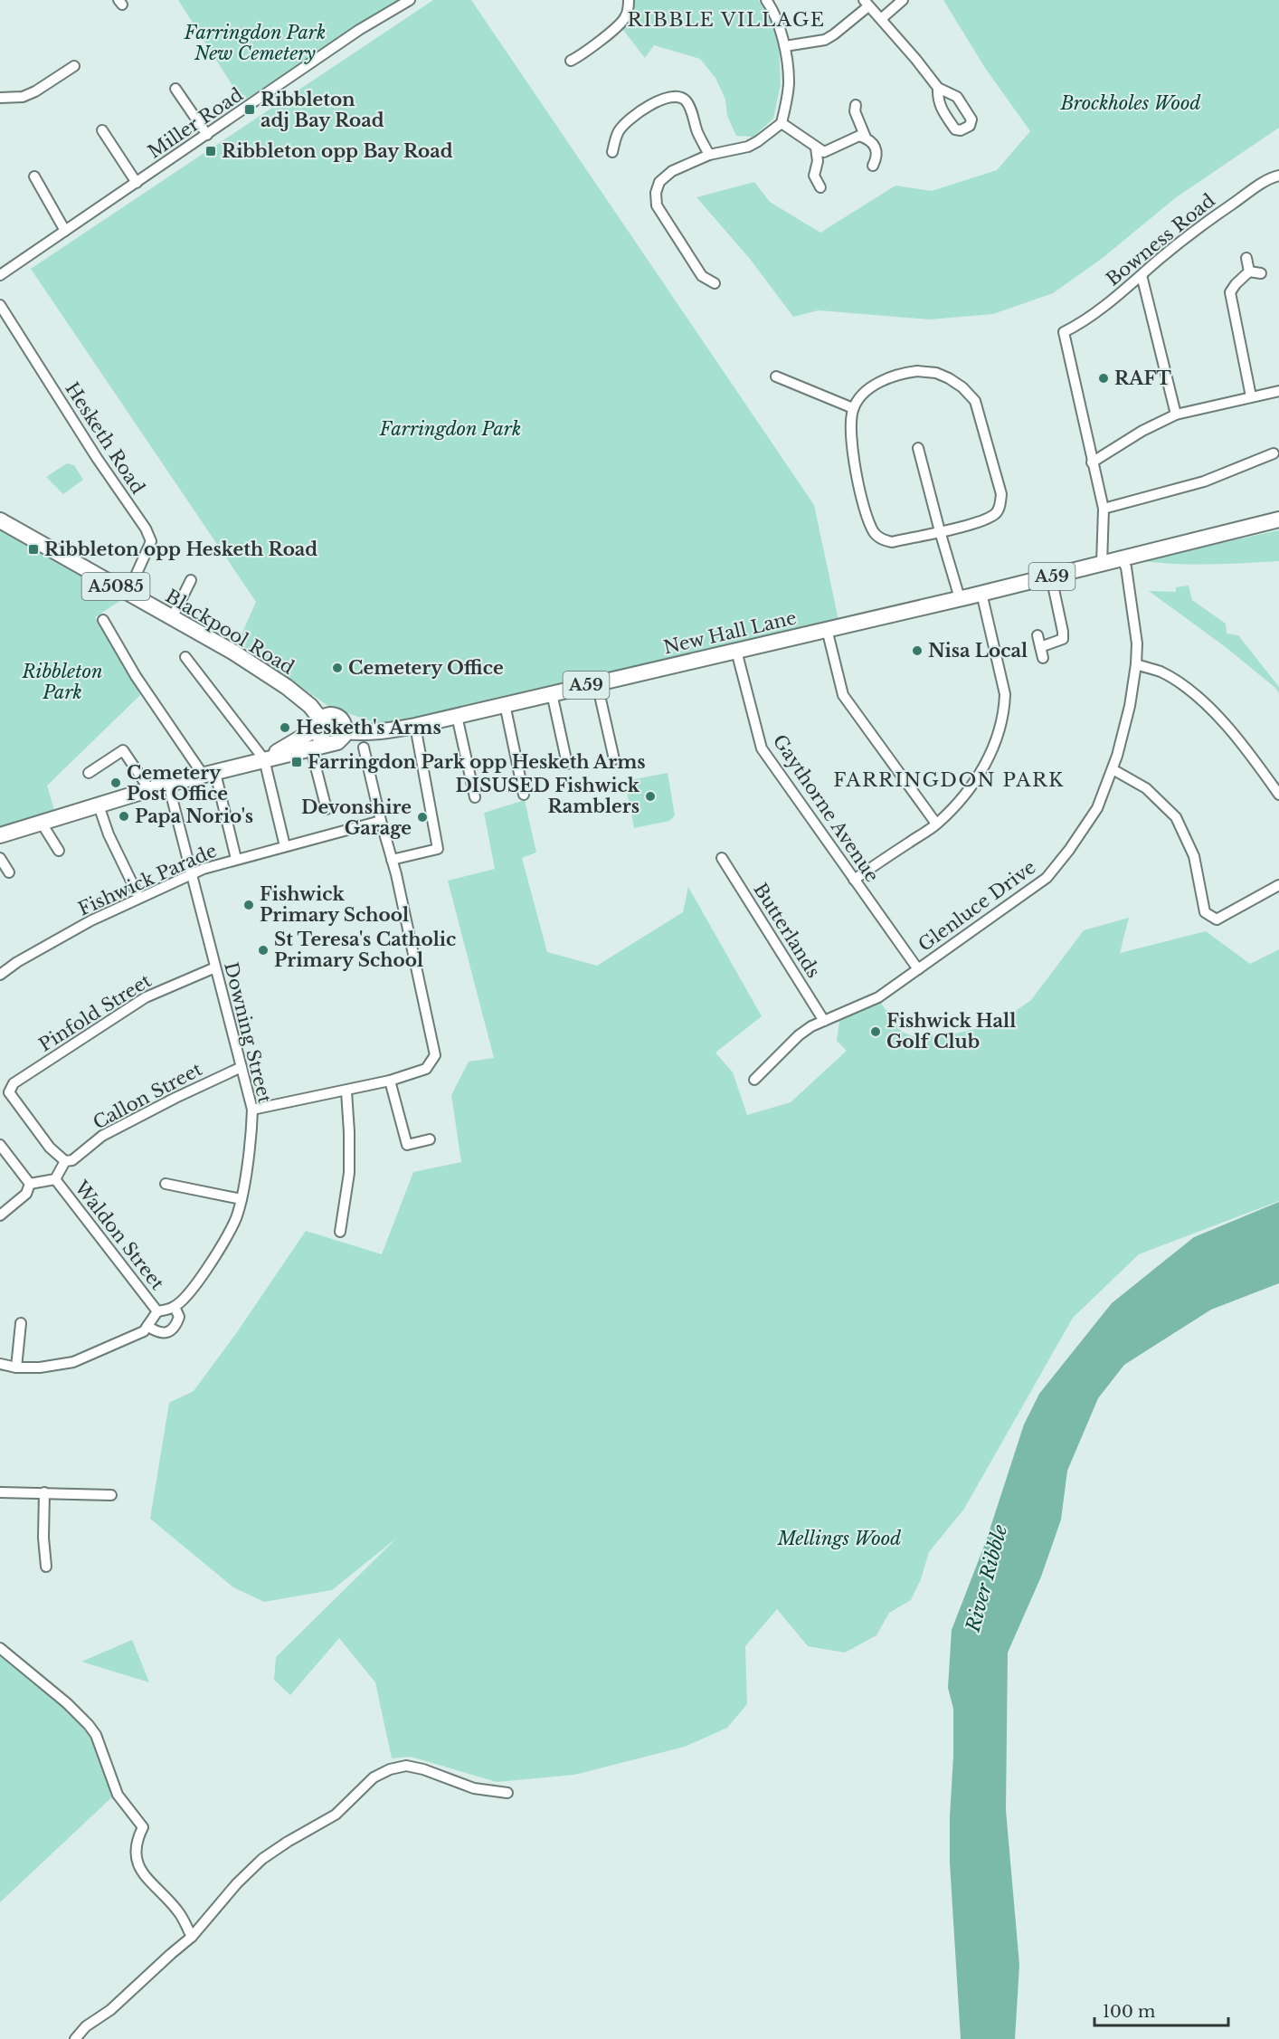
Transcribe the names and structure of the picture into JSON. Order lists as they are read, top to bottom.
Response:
{
  "streets": {
    "highway": [
      "A59",
      "A5085",
      "Blackpool Road",
      "New Hall Lane"
    ],
    "street": [
      "Miller Road",
      "Bowness Road",
      "Hesketh Road",
      "Gaythorne Avenue",
      "Fishwick Parade",
      "Glenluce Drive",
      "Butterlands",
      "Pinfold Street",
      "Downing Street",
      "Callon Street",
      "Waldon Street"
    ]
  },
  "crossings": [
    ["Hesketh Road", "Blackpool Road"],
    ["A59", "New Hall Lane"],
    ["A59", "Glenluce Drive"],
    ["New Hall Lane", "Gaythorne Avenue"],
    ["New Hall Lane", "Glenluce Drive"],
    ["Gaythorne Avenue", "Glenluce Drive"],
    ["Fishwick Parade", "Downing Street"],
    ["Glenluce Drive", "Butterlands"],
    ["Pinfold Street", "Downing Street"],
    ["Pinfold Street", "Waldon Street"],
    ["Downing Street", "Callon Street"],
    ["Downing Street", "Waldon Street"],
    ["Callon Street", "Waldon Street"]
  ],
  "districts": ["RIBBLE VILLAGE", "FARRINGDON PARK"],
  "water": ["River Ribble"],
  "parks": [
    "Farringdon Park New Cemetery",
    "Brockholes Wood",
    "Farringdon Park",
    "Ribbleton Park",
    "Mellings Wood"
  ],
  "places": {
    "transit": [
      "Ribbleton adj Bay Road",
      "Ribbleton opp Bay Road",
      "Ribbleton opp Hesketh Road",
      "Farringdon Park opp Hesketh Arms"
    ],
    "other": [
      "RAFT",
      "Nisa Local",
      "Cemetery Office",
      "Hesketh's Arms",
      "Cemetery Post Office",
      "DISUSED Fishwick Ramblers",
      "Papa Norio's",
      "Devonshire Garage",
      "Fishwick Primary School",
      "St Teresa's Catholic Primary School",
      "Fishwick Hall Golf Club"
    ]
  },
  "scale_bar": "100 m"
}
